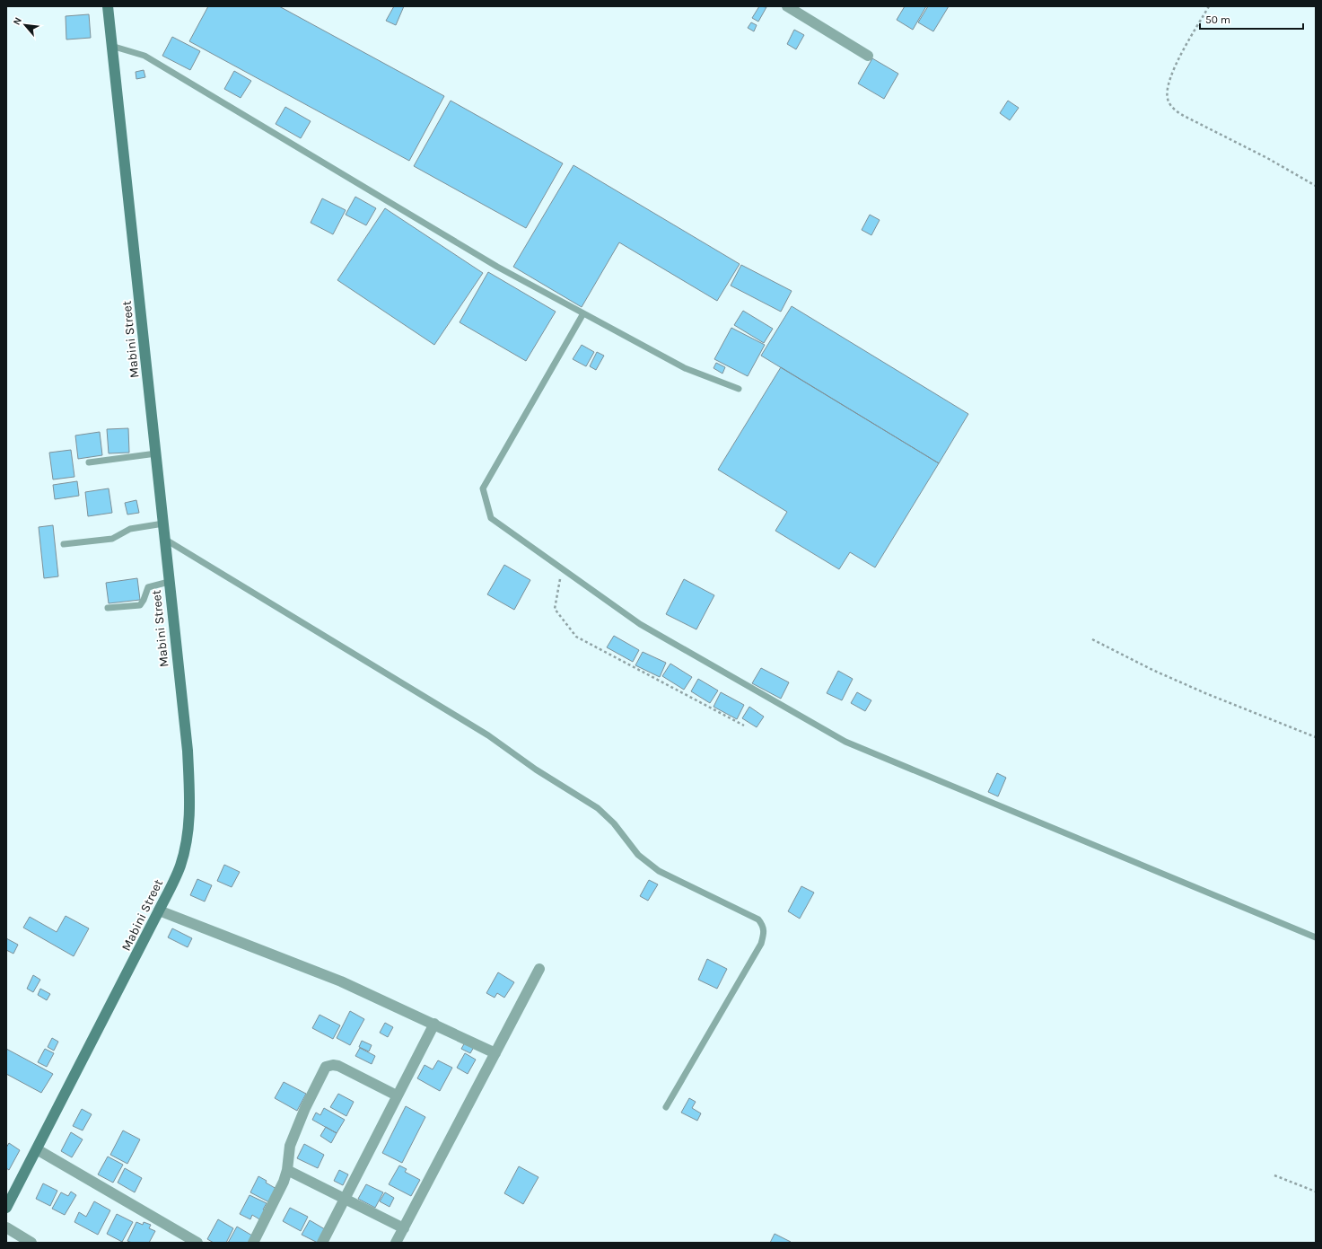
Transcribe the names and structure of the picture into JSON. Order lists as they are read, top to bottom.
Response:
{
  "streets": {
    "main road": ["Mabini Street"]
  },
  "scale_bar": "50 m",
  "north": "top left"
}
